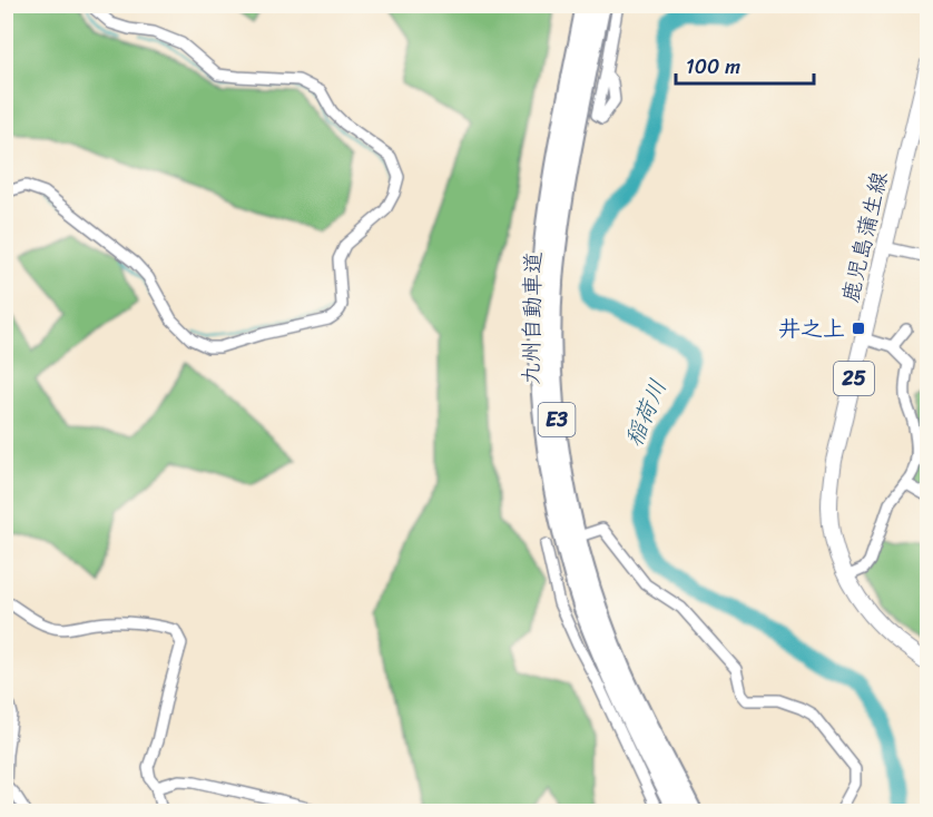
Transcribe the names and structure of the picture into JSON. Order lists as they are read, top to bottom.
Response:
{
  "streets": {
    "highway": ["九州自動車道", "E3"],
    "main road": ["鹿児島蒲生線", "25"]
  },
  "water": ["稲荷川"],
  "places": {
    "transit": ["井之上"]
  },
  "scale_bar": "100 m"
}
